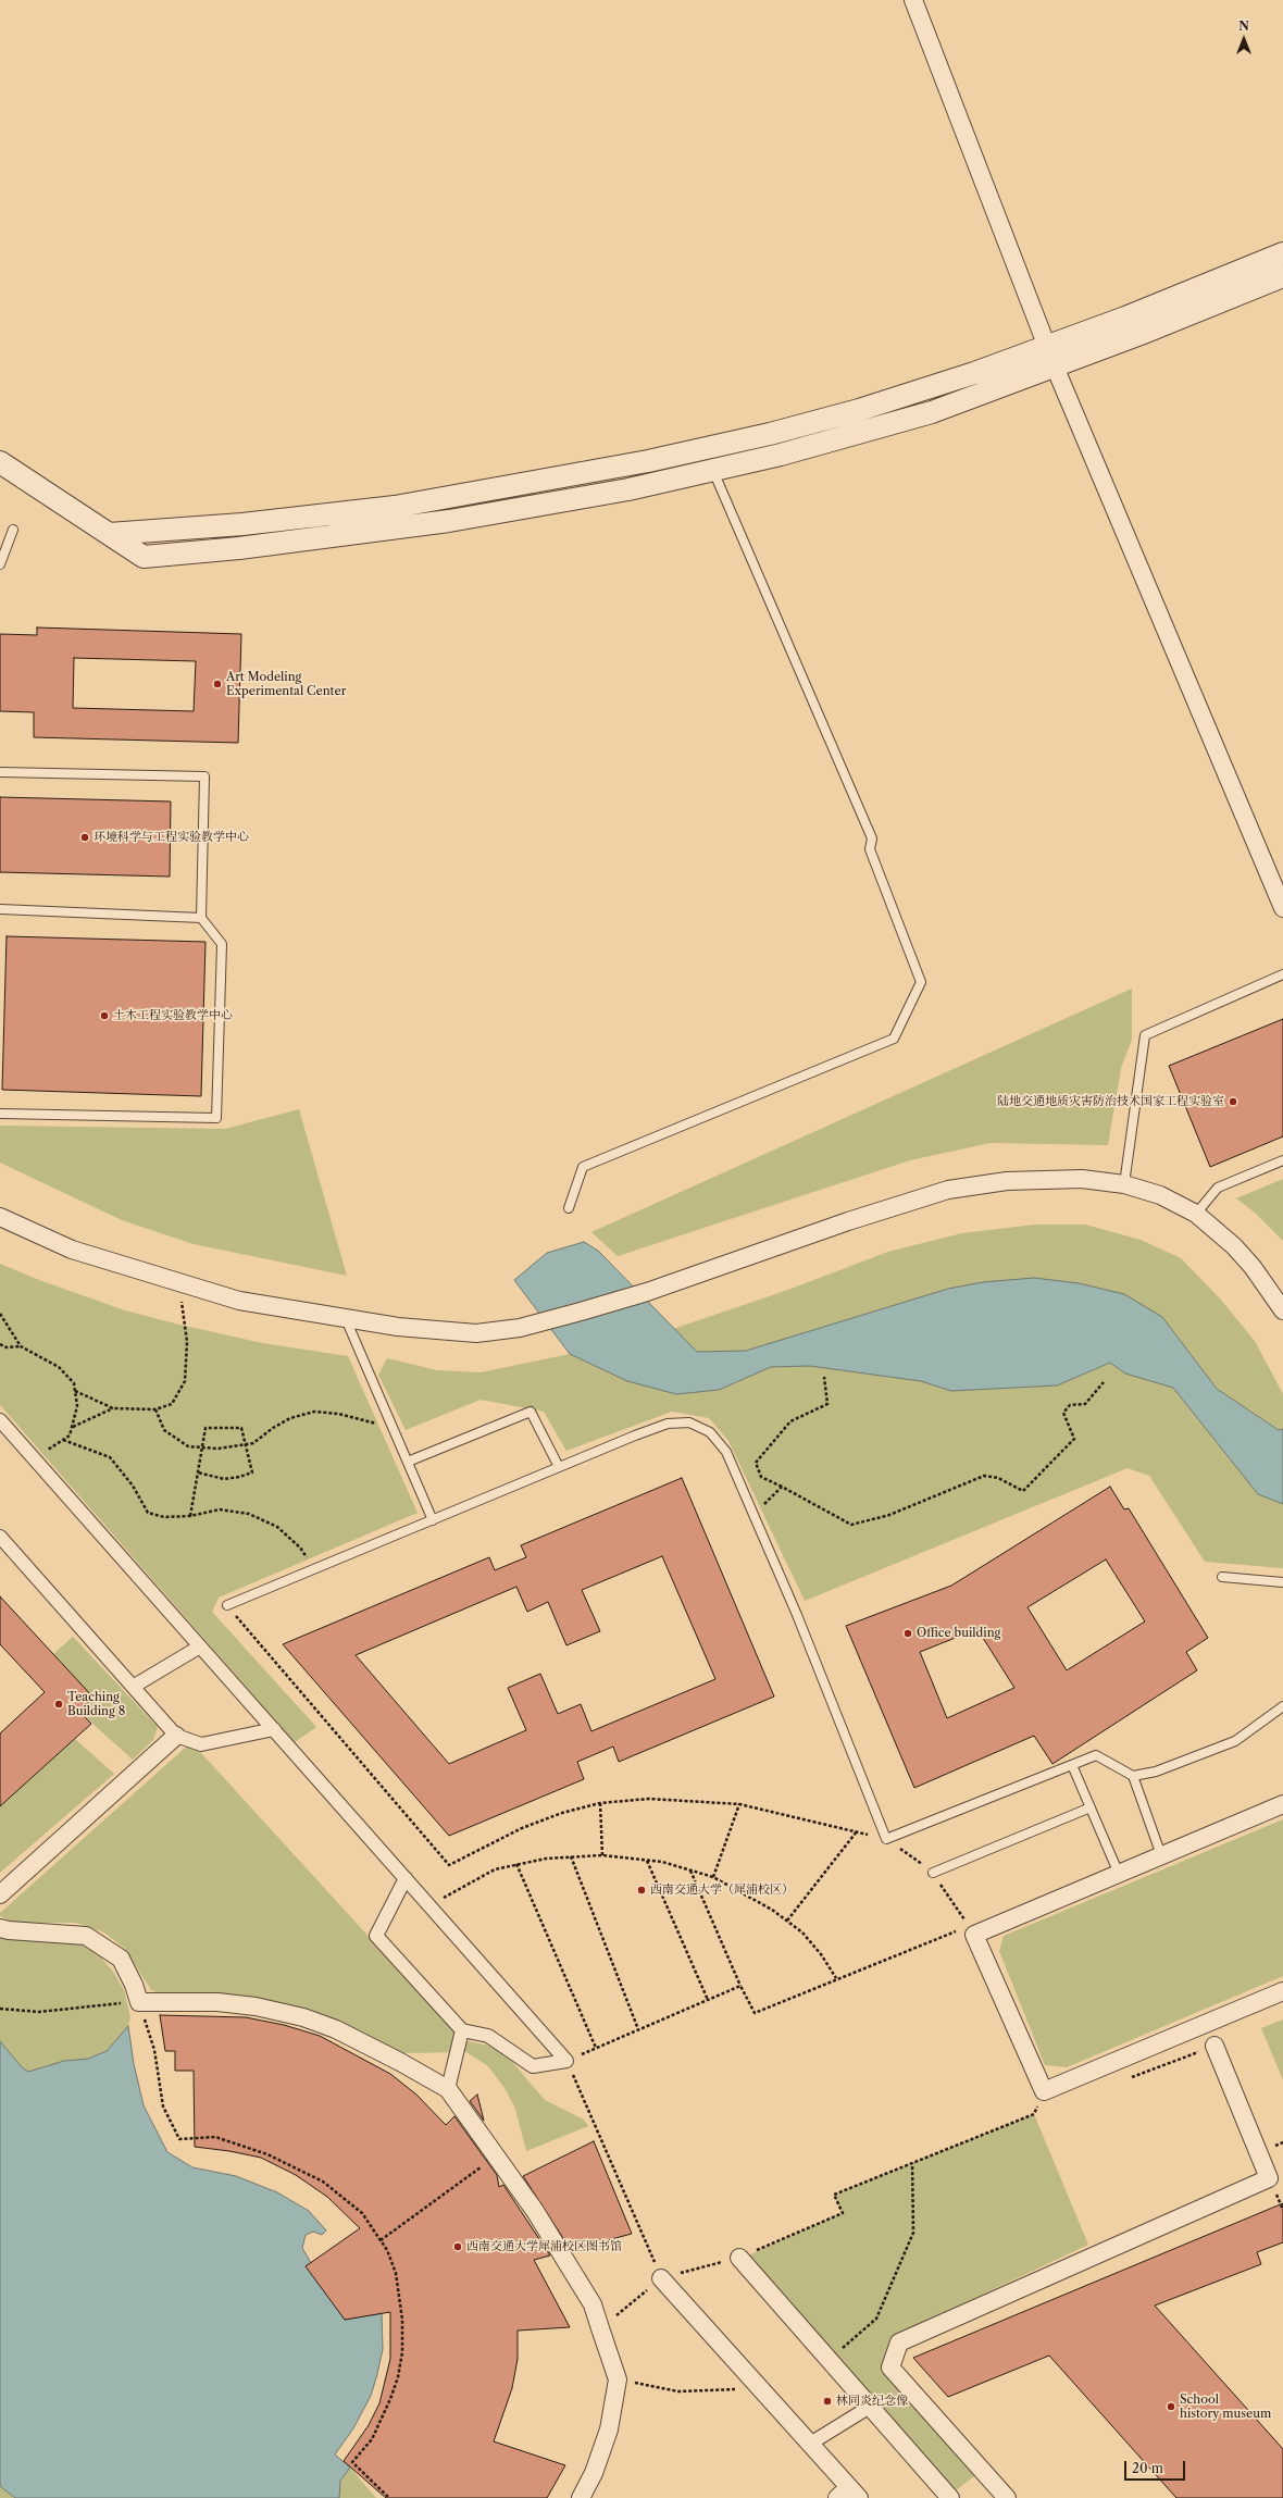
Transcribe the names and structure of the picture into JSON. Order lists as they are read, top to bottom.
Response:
{
  "places": [
    "Art Modeling Experimental Center",
    "环境科学与工程实验教学中心",
    "土木工程实验教学中心",
    "陆地交通地质灾害防治技术国家工程实验室",
    "Office building",
    "Teaching Building 8",
    "西南交通大学（犀浦校区）",
    "西南交通大学犀浦校区图书馆",
    "林同炎纪念像",
    "School history museum"
  ],
  "scale_bar": "20 m",
  "north": "top"
}
